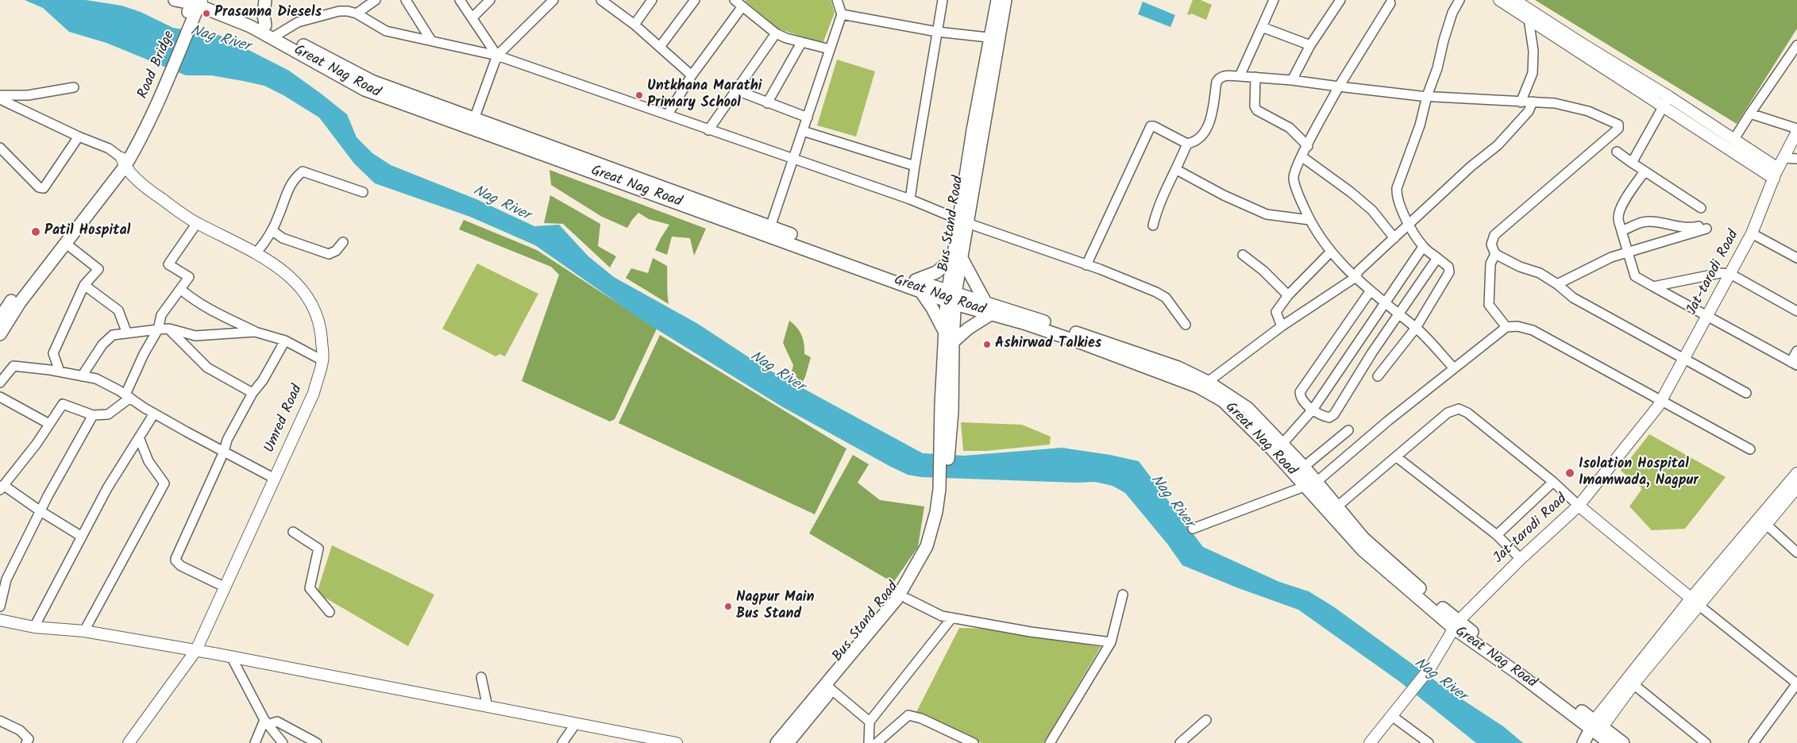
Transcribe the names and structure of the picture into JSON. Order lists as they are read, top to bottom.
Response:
{
  "streets": {
    "main road": ["Road Bridge", "Great Nag Road", "Bus Stand Road"],
    "street": ["Jat-tarodi Road", "Umred Road"]
  },
  "crossings": [
    ["Road Bridge", "Great Nag Road"],
    ["Road Bridge", "Umred Road"],
    ["Great Nag Road", "Bus Stand Road"],
    ["Great Nag Road", "Jat-tarodi Road"]
  ],
  "water": ["Nag River"],
  "places": [
    "Prasanna Diesels",
    "Untkhana Marathi Primary School",
    "Patil Hospital",
    "Ashirwad Talkies",
    "Isolation Hospital Imamwada, Nagpur",
    "Nagpur Main Bus Stand"
  ]
}
